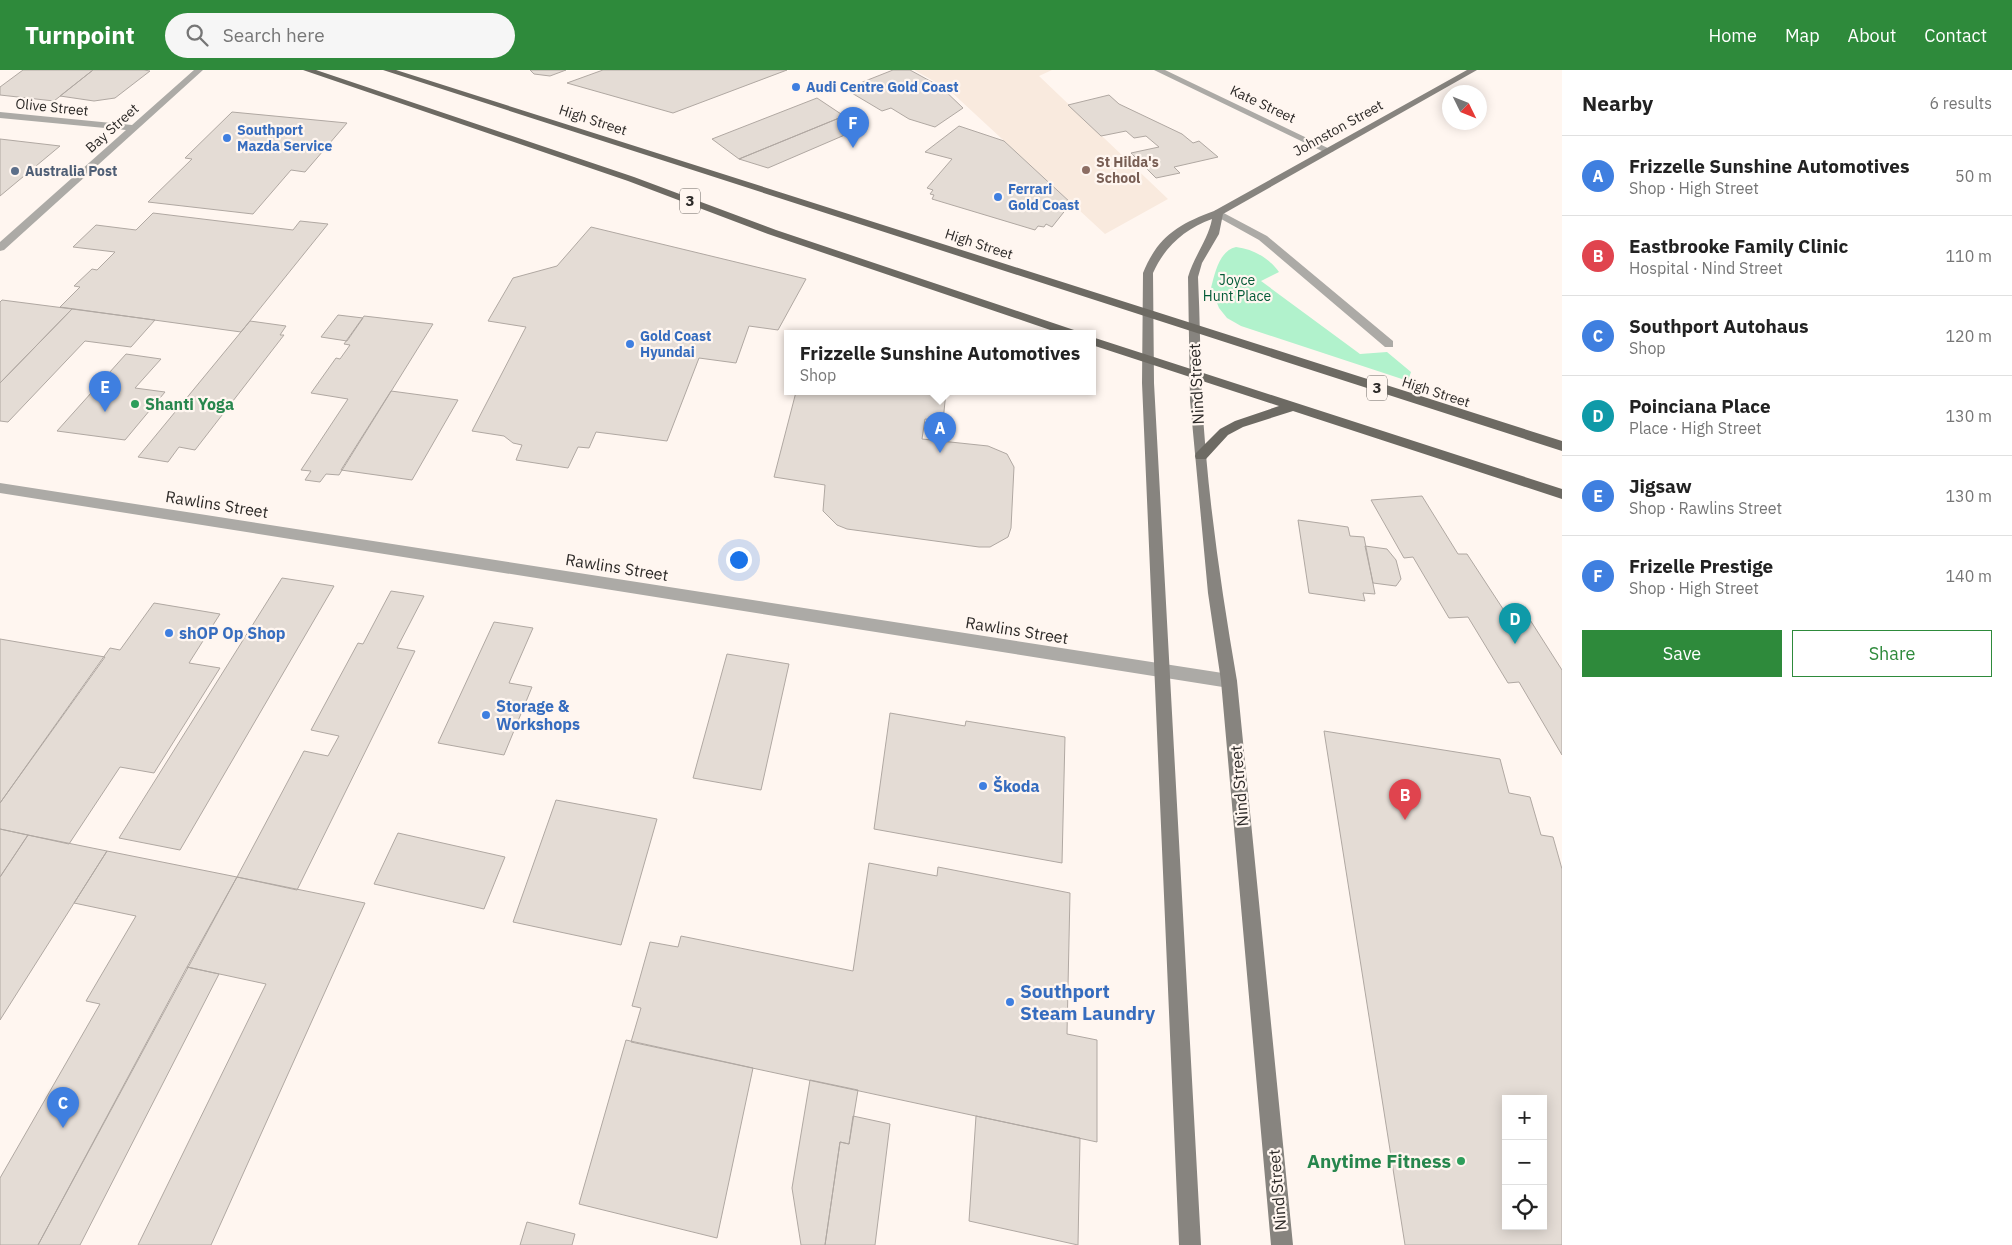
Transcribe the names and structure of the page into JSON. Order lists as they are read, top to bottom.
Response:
{
  "streets": {
    "main road": ["High Street", "3"],
    "street": [
      "Kate Street",
      "Olive Street",
      "Bay Street",
      "Johnston Street",
      "Nind Street",
      "Rawlins Street"
    ]
  },
  "crossings": [
    ["Kate Street", "Johnston Street"],
    ["Olive Street", "Bay Street"],
    ["High Street", "Johnston Street"],
    ["High Street", "Nind Street"],
    ["Nind Street", "Rawlins Street"]
  ],
  "parks": ["Joyce Hunt Place"],
  "places": [
    "Audi Centre Gold Coast",
    "Southport Mazda Service",
    "St Hilda's School",
    "Australia Post",
    "Ferrari Gold Coast",
    "Gold Coast Hyundai",
    "Shanti Yoga",
    "shOP Op Shop",
    "Storage & Workshops",
    "Škoda",
    "Southport Steam Laundry",
    "Anytime Fitness"
  ],
  "north": "bottom right",
  "page": {
    "header": "Turnpoint",
    "search": "Search here",
    "nav": [
      "Home",
      "Map",
      "About",
      "Contact"
    ],
    "heading": ["Nearby", "6 results"],
    "pins": [
      "F",
      "E",
      "A",
      "D",
      "B",
      "C"
    ],
    "list": [
      {
        "mark": "A",
        "name": "Frizzelle Sunshine Automotives",
        "note": "Shop · High Street",
        "value": "50 m"
      },
      {
        "mark": "B",
        "name": "Eastbrooke Family Clinic",
        "note": "Hospital · Nind Street",
        "value": "110 m"
      },
      {
        "mark": "C",
        "name": "Southport Autohaus",
        "note": "Shop",
        "value": "120 m"
      },
      {
        "mark": "D",
        "name": "Poinciana Place",
        "note": "Place · High Street",
        "value": "130 m"
      },
      {
        "mark": "E",
        "name": "Jigsaw",
        "note": "Shop · Rawlins Street",
        "value": "130 m"
      },
      {
        "mark": "F",
        "name": "Frizelle Prestige",
        "note": "Shop · High Street",
        "value": "140 m"
      }
    ],
    "popup": ["Frizzelle Sunshine Automotives", "Shop"],
    "buttons": ["Save", "Share"],
    "map_buttons": ["+", "−"]
  }
}
